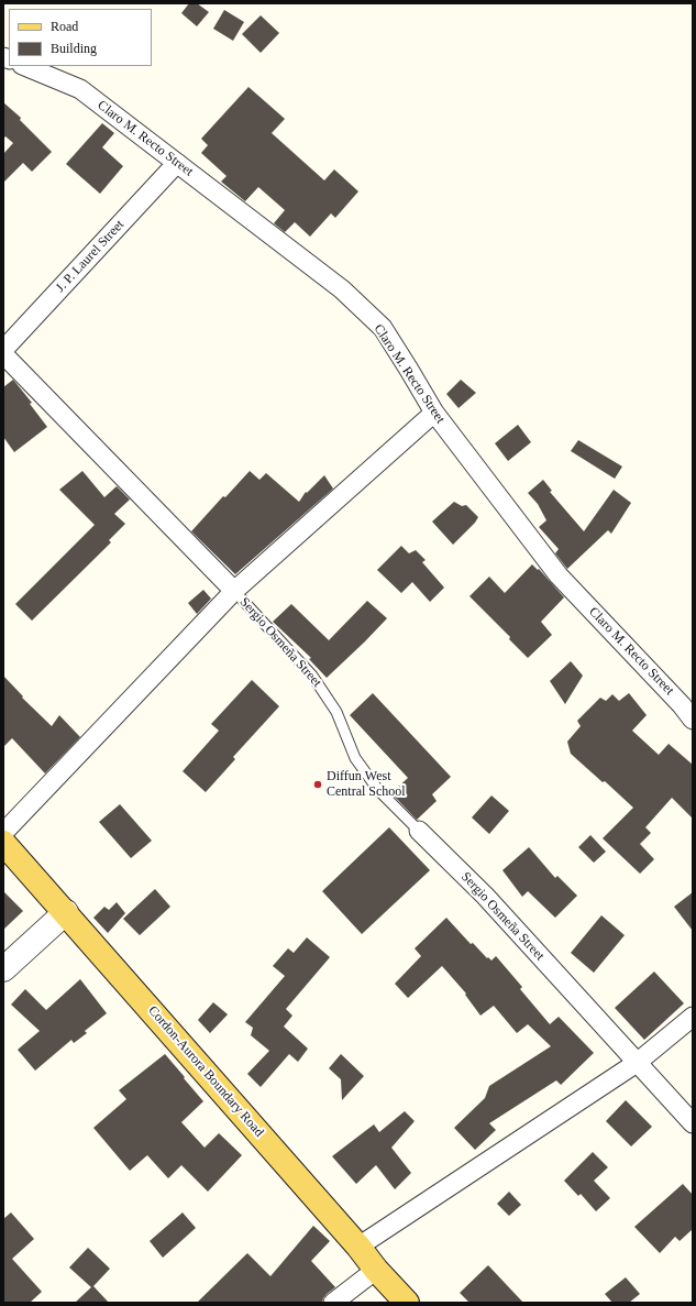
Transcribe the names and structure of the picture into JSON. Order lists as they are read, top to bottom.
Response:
{
  "streets": {
    "main road": ["Cordon-Aurora Boundary Road"],
    "street": ["Claro M. Recto Street", "J. P. Laurel Street", "Sergio Osmeña Street"]
  },
  "crossings": [
    ["Claro M. Recto Street", "J. P. Laurel Street"]
  ],
  "places": ["Diffun West Central School"],
  "legend": ["Road", "Building"]
}
